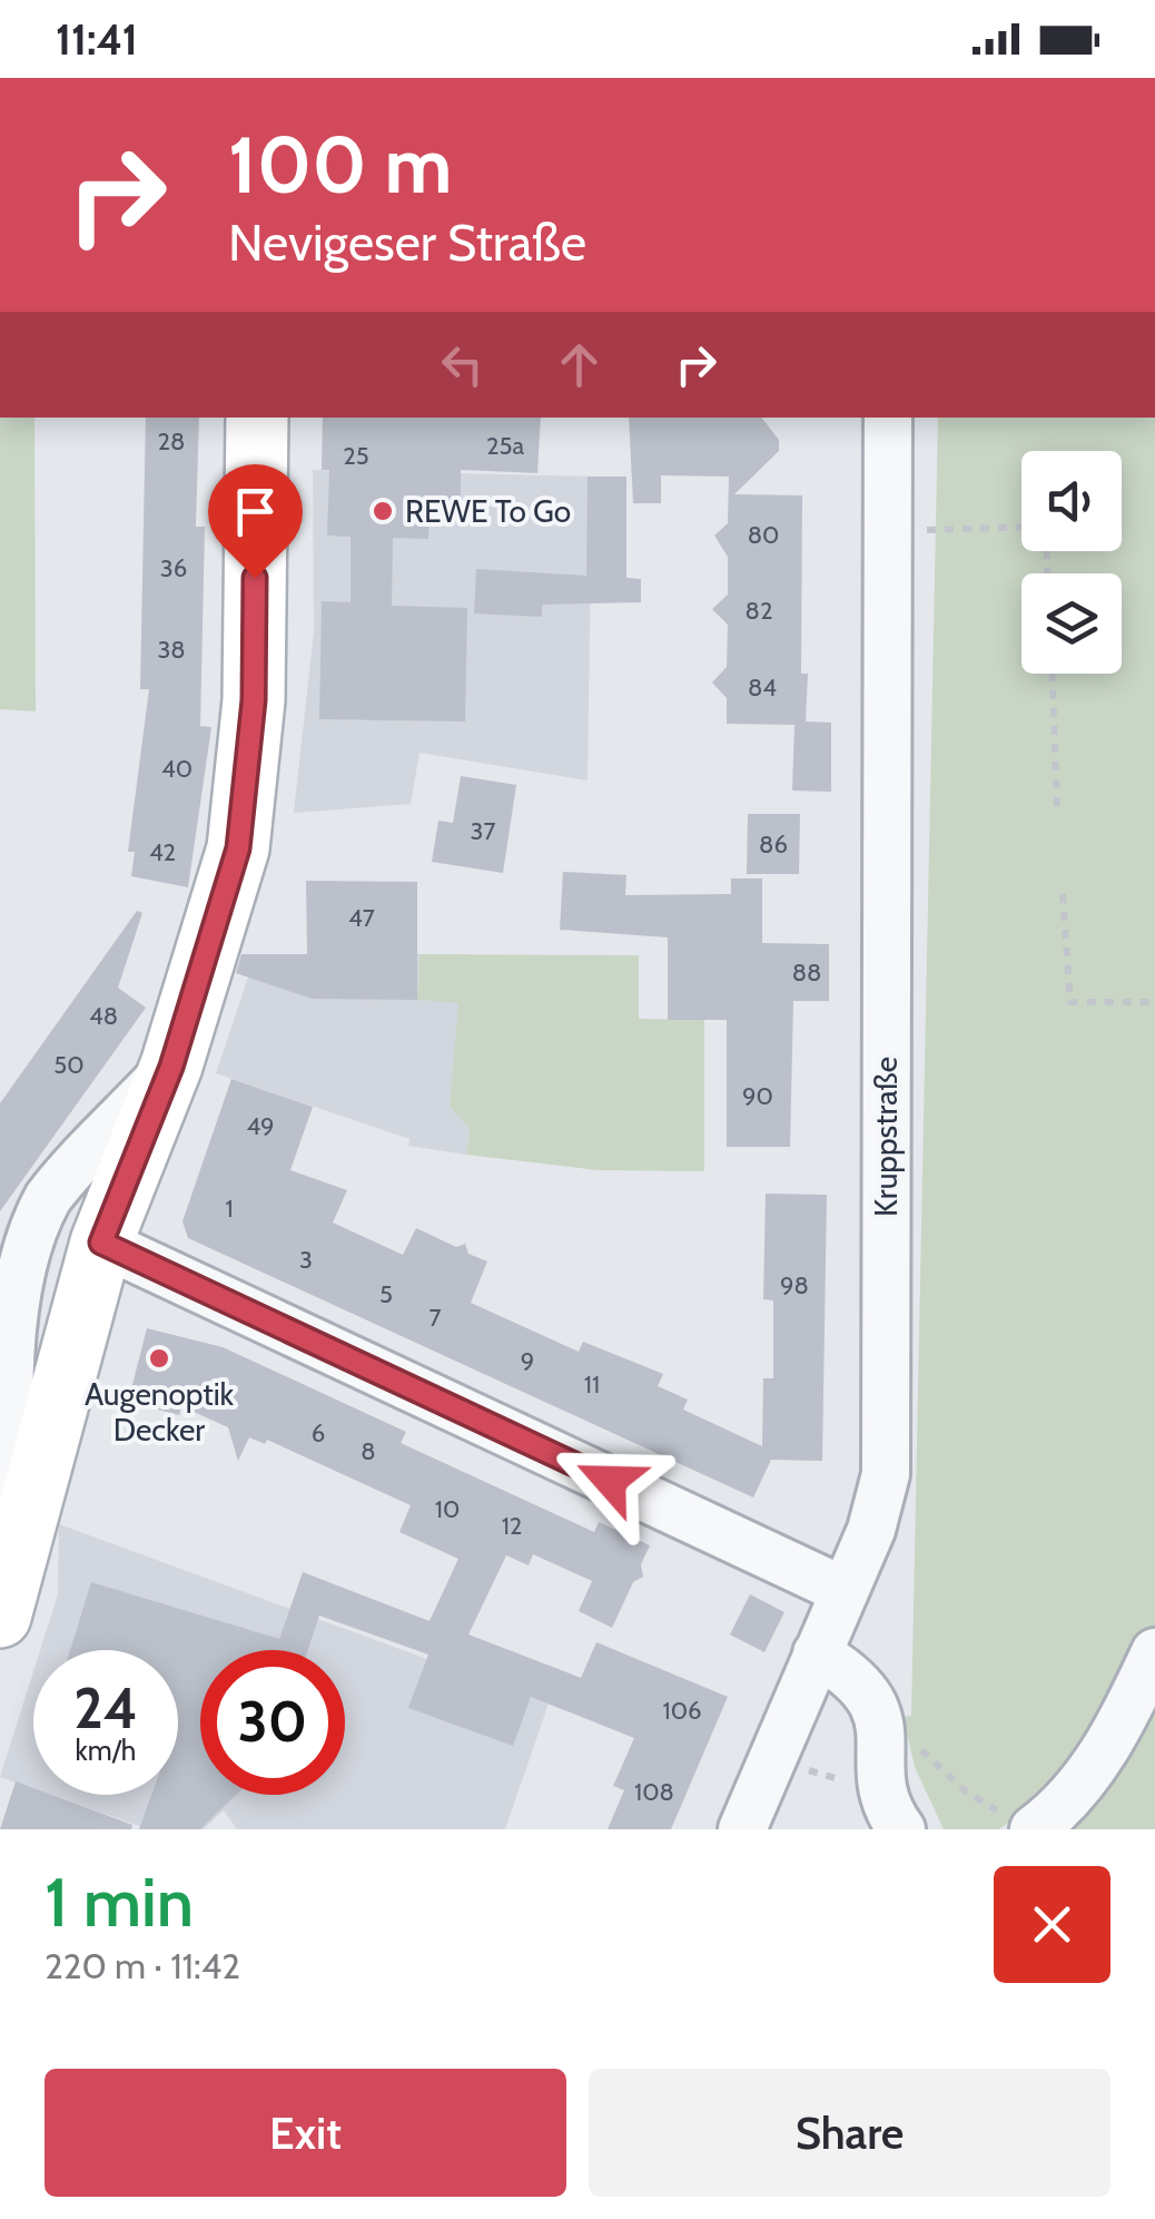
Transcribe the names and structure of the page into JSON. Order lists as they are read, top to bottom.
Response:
{
  "streets": {
    "street": ["Kruppstraße"]
  },
  "places": ["REWE To Go", "Augenoptik Decker"],
  "house_numbers": [
    "28",
    "25a",
    "25",
    "80",
    "36",
    "82",
    "38",
    "84",
    "40",
    "37",
    "86",
    "42",
    "47",
    "88",
    "48",
    "50",
    "90",
    "49",
    "1",
    "3",
    "98",
    "5",
    "7",
    "9",
    "11",
    "6",
    "8",
    "10",
    "12",
    "106",
    "108"
  ],
  "page": {
    "status": "11:41",
    "turn": ["100 m", "Nevigeser Straße"],
    "speed": "24 km/h",
    "limit": "30",
    "heading": ["1 min", "220 m · 11:42"],
    "buttons": ["Exit", "Share"]
  }
}
